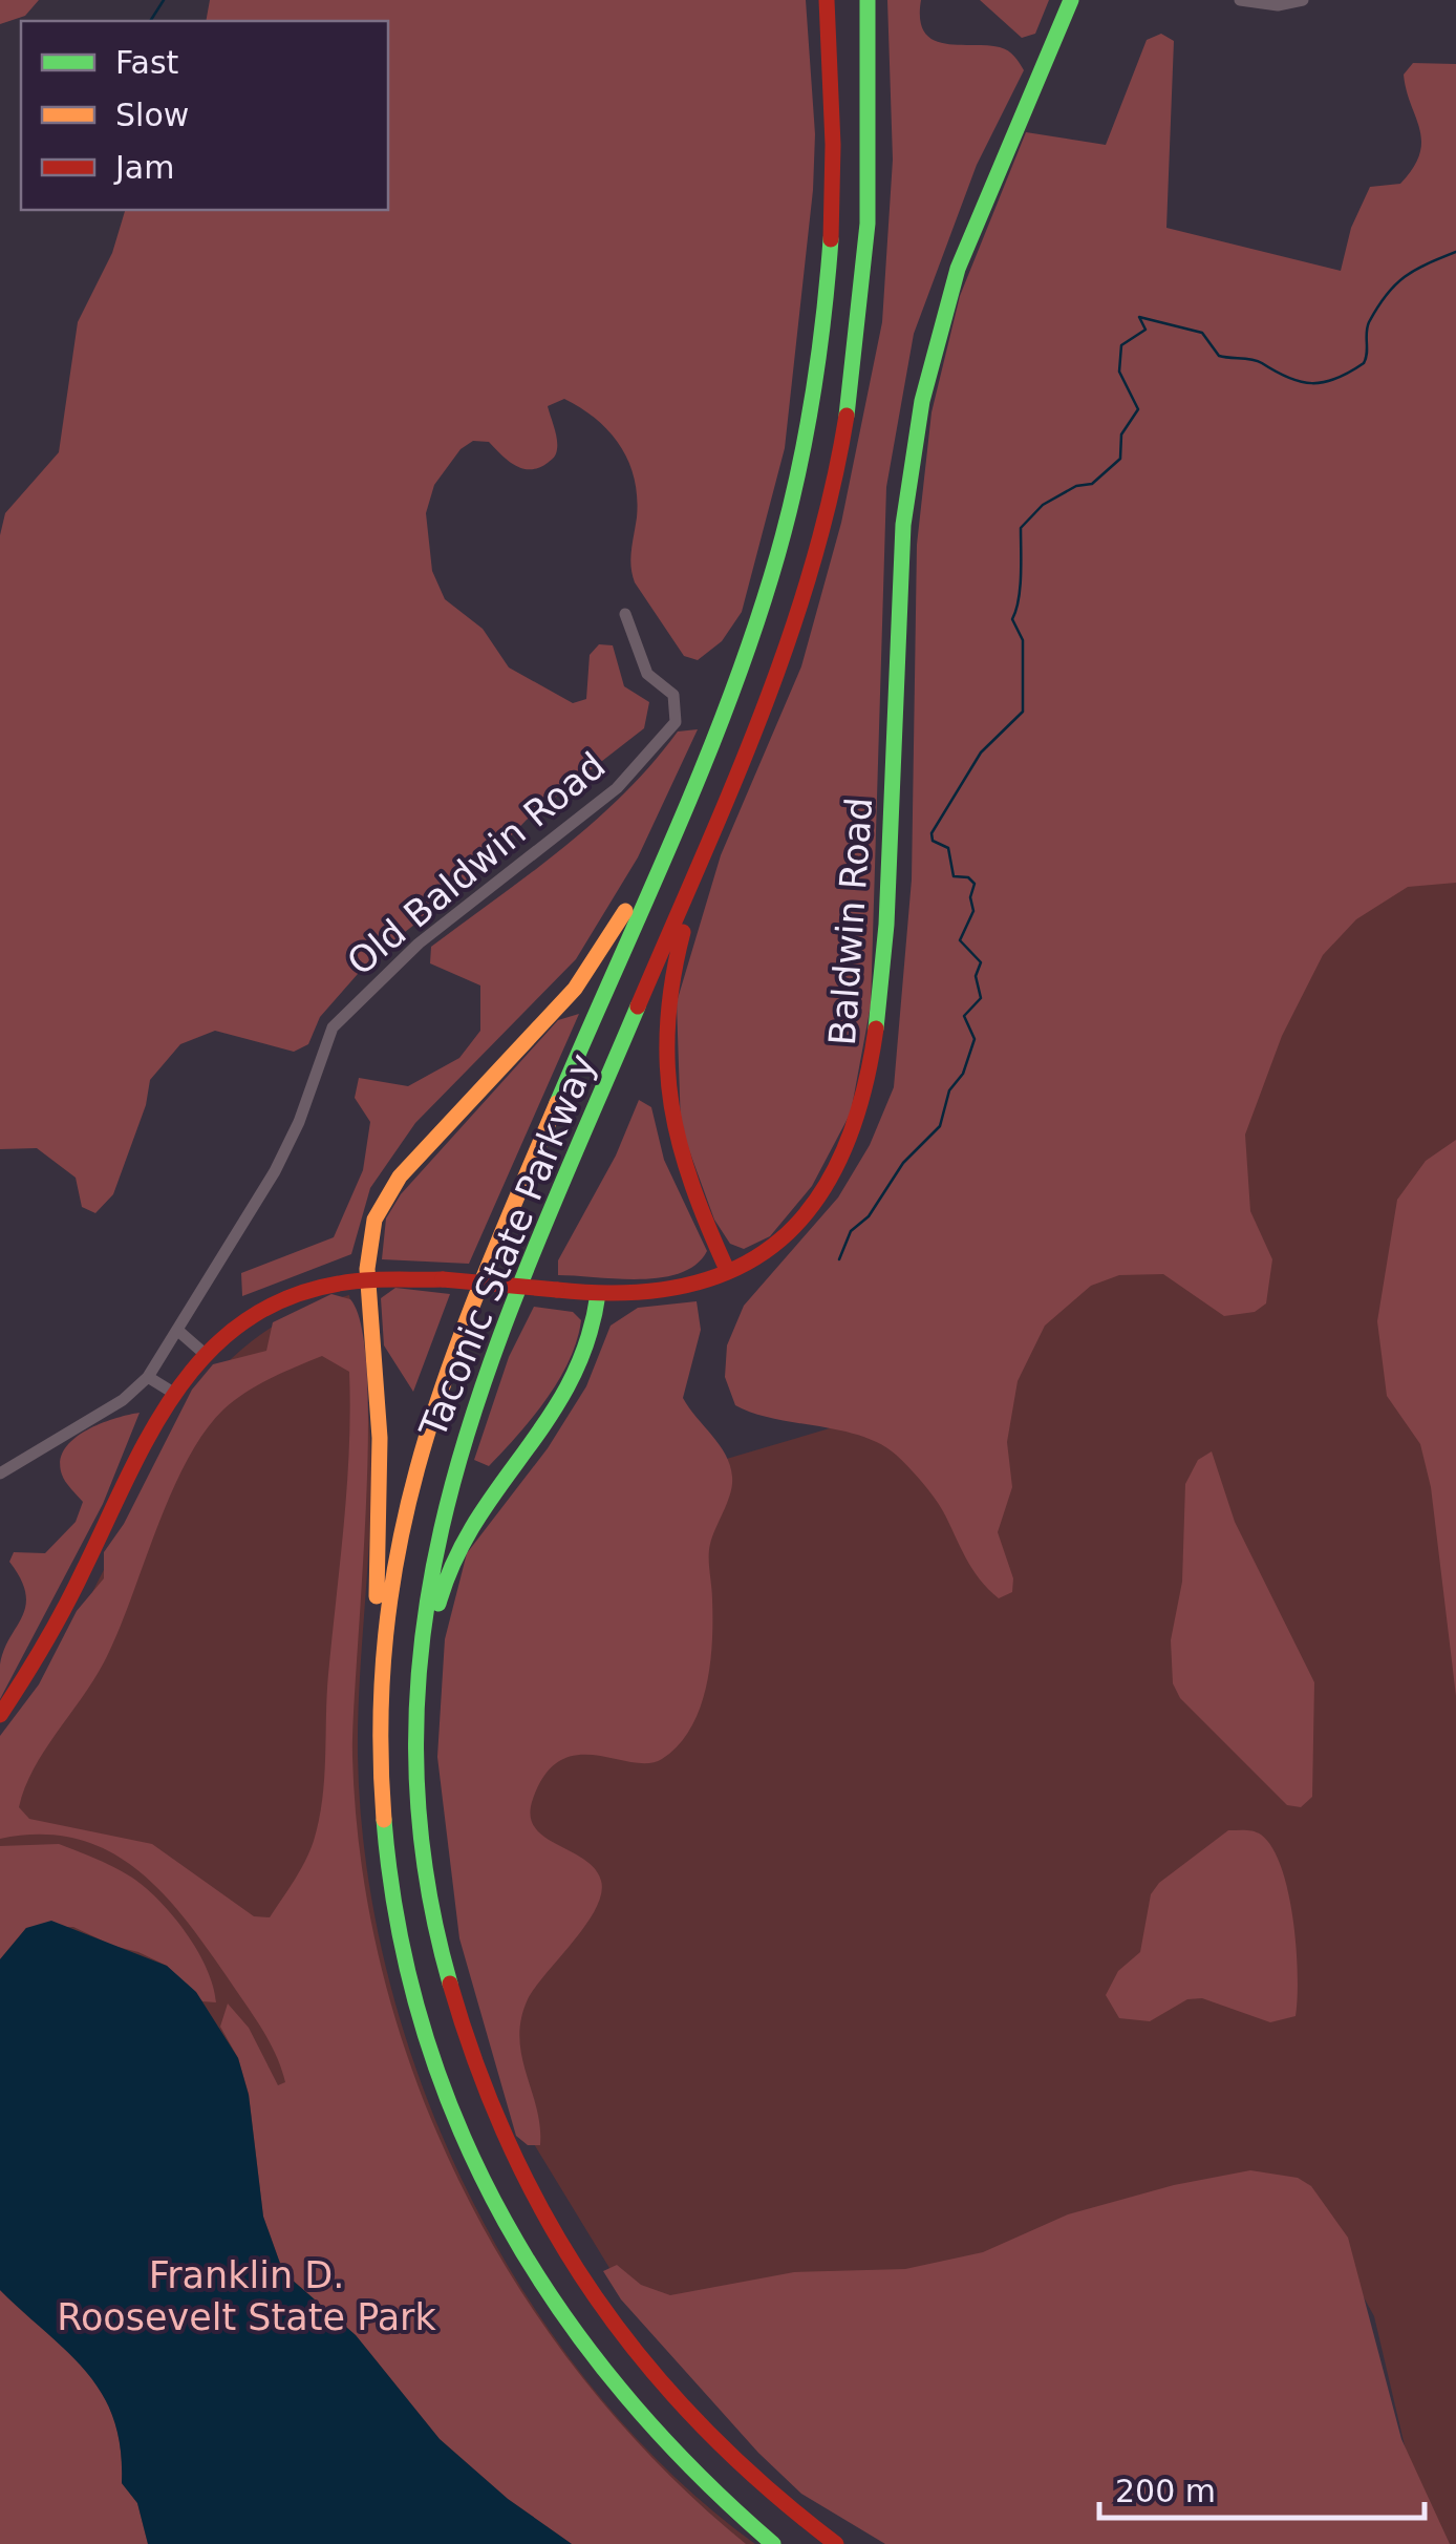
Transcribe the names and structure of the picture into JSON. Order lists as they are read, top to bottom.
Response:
{
  "streets": {
    "main road": ["Baldwin Road", "Taconic State Parkway"],
    "street": ["Old Baldwin Road"]
  },
  "parks": ["Franklin D. Roosevelt State Park"],
  "legend": ["Fast", "Slow", "Jam"],
  "scale_bar": "200 m"
}
